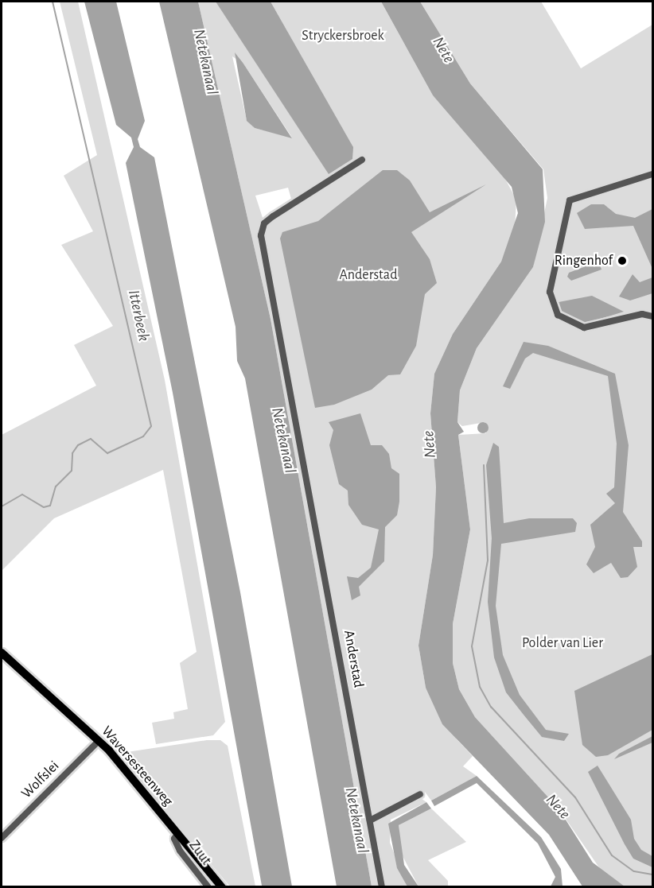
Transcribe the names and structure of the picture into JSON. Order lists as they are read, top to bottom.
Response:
{
  "streets": {
    "main road": ["Waversesteenweg"],
    "street": ["Anderstad", "Wolfslei", "Zuut"]
  },
  "crossings": [
    ["Waversesteenweg", "Wolfslei"],
    ["Waversesteenweg", "Zuut"]
  ],
  "water": ["Nete", "Netekanaal", "Itterbeek"],
  "parks": ["Stryckersbroek", "Anderstad", "Polder van Lier"],
  "places": ["Ringenhof"]
}
